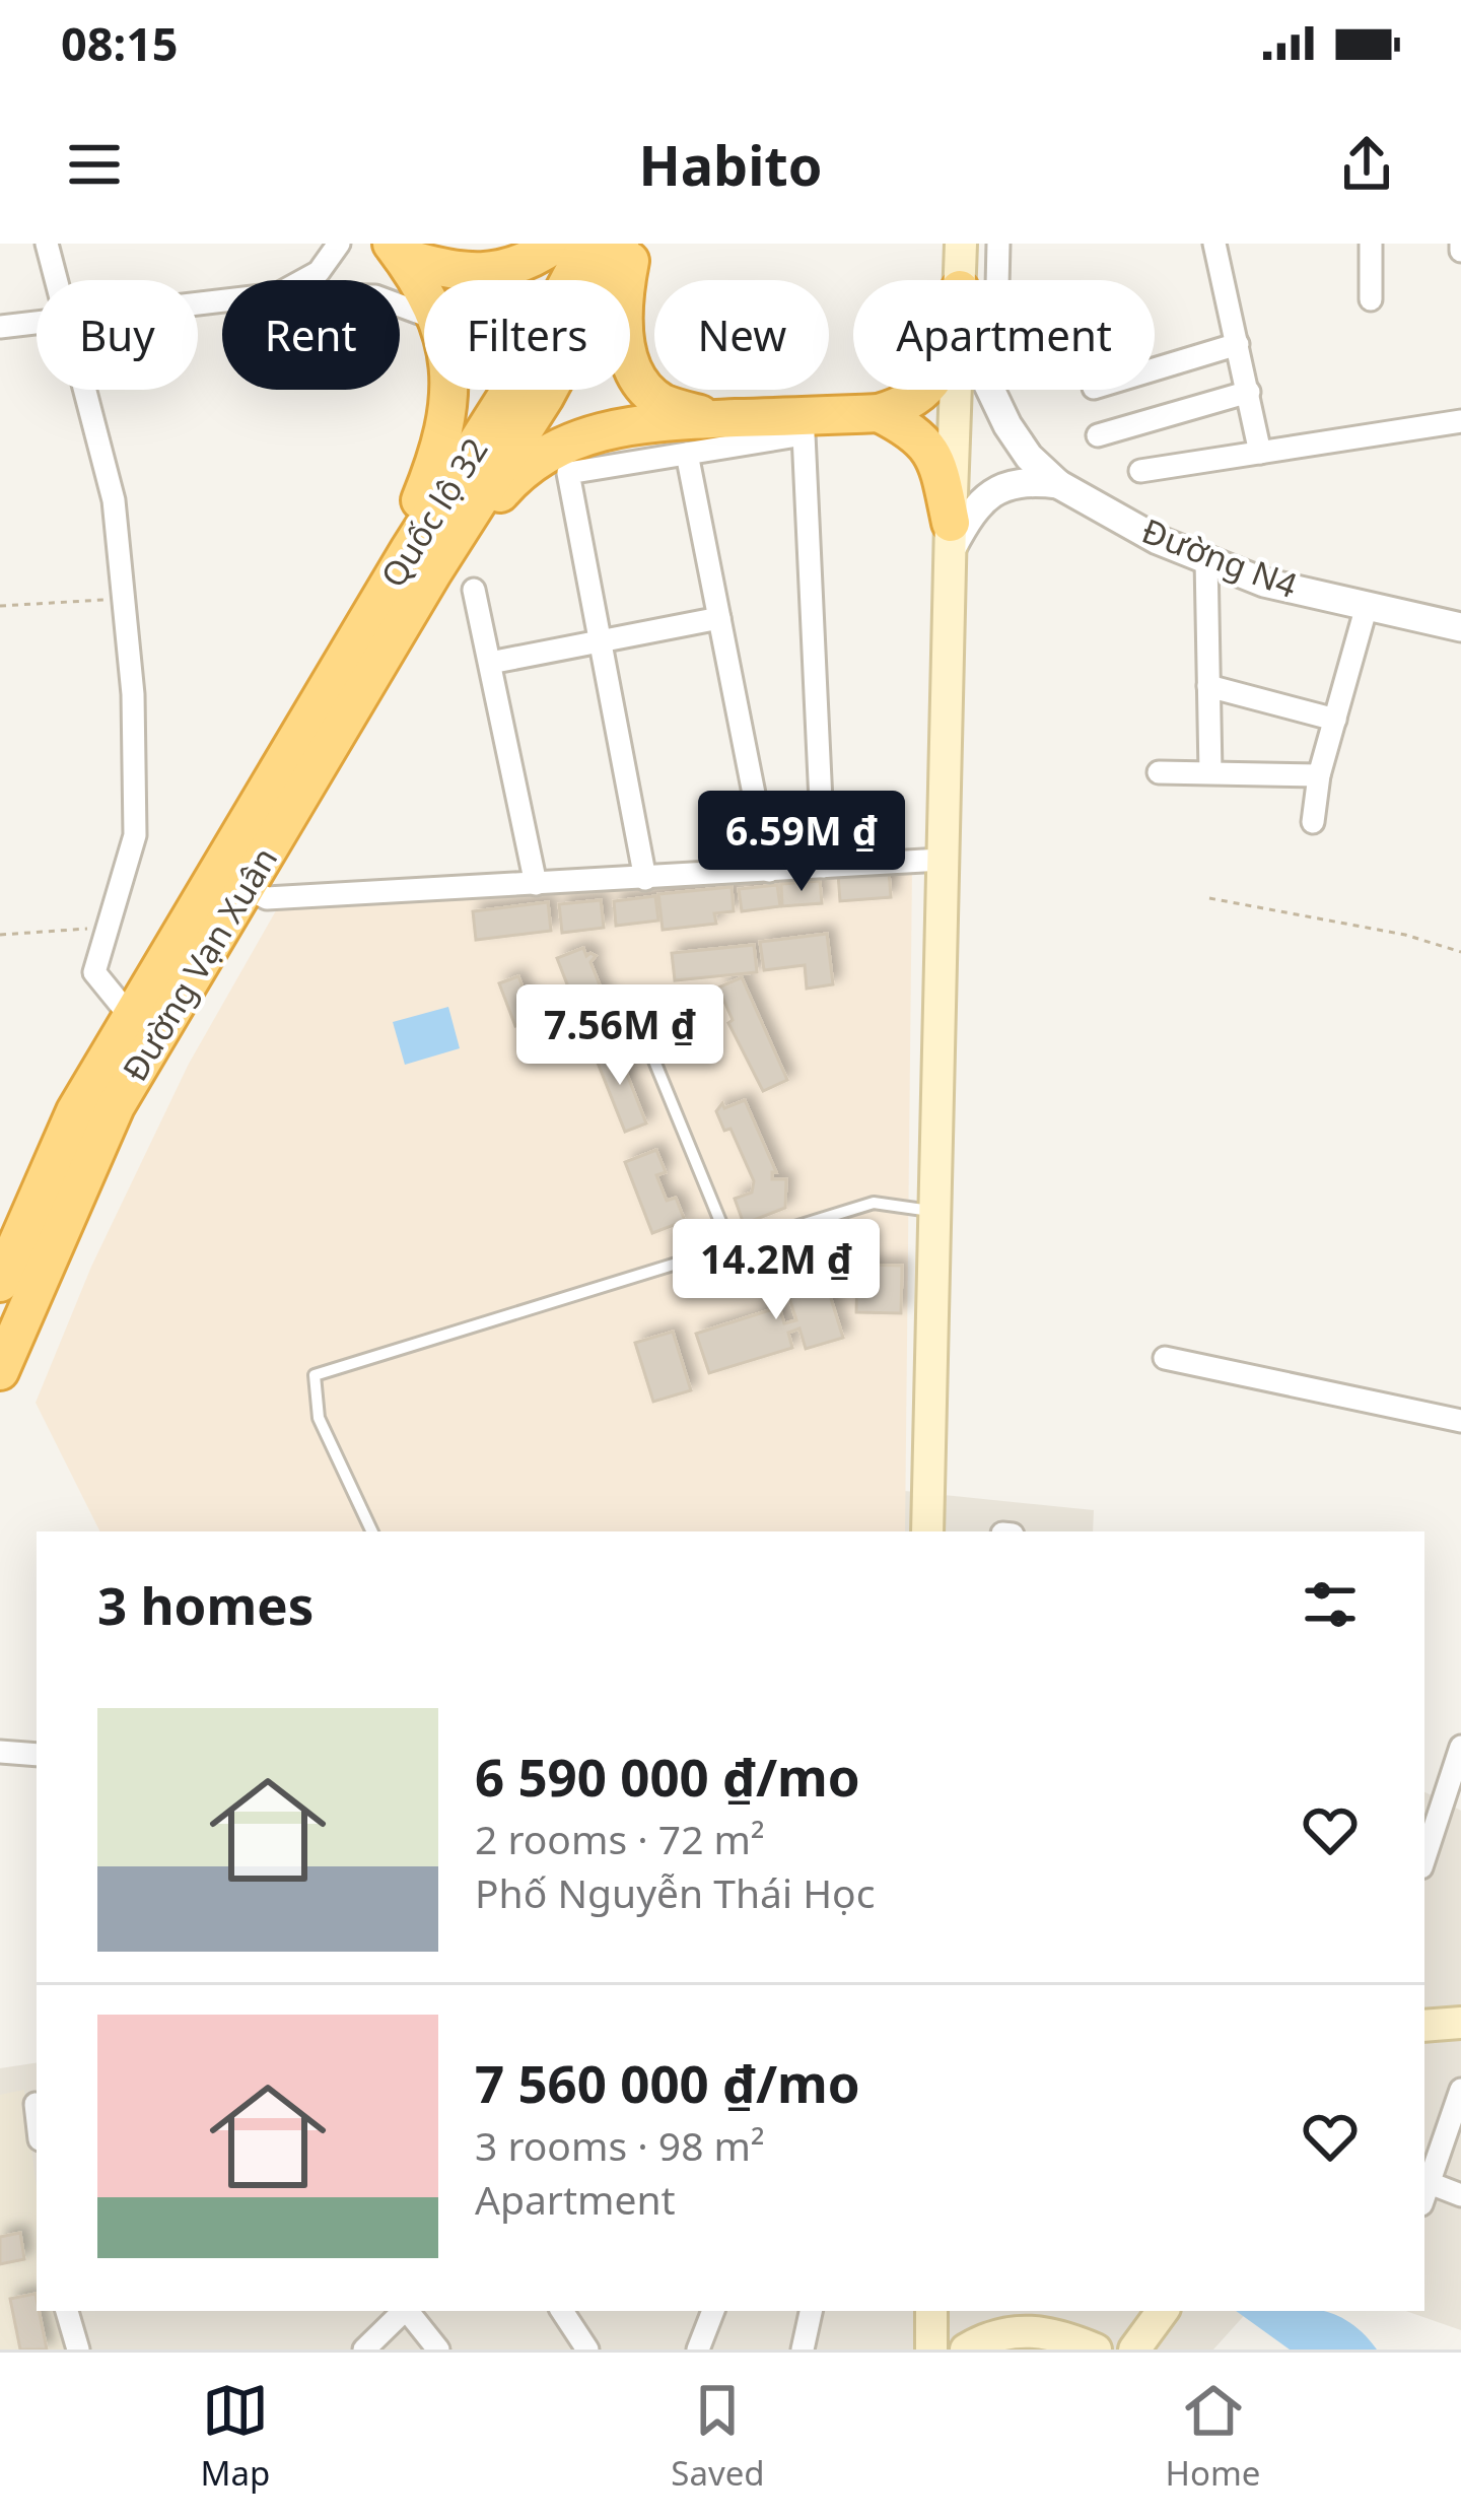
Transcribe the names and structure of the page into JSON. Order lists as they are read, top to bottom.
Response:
{
  "streets": {
    "highway": ["Quốc lộ 32", "Đường Vạn Xuân"],
    "street": ["Đường N4"]
  },
  "crossings": [
    ["Quốc lộ 32", "Đường Vạn Xuân"]
  ],
  "page": {
    "status": "08:15",
    "header": "Habito",
    "chip": [
      "Buy",
      "Rent",
      "Filters",
      "New",
      "Apartment"
    ],
    "price": ["6.59M ₫", "7.56M ₫", "14.2M ₫"],
    "heading": "3 homes",
    "list": [
      {
        "name": "6 590 000 ₫/mo",
        "note": "2 rooms · 72 m² · Phố Nguyễn Thái Học"
      },
      {
        "name": "7 560 000 ₫/mo",
        "note": "3 rooms · 98 m² · Apartment"
      }
    ],
    "tabs": ["Map", "Saved", "Home"]
  }
}
